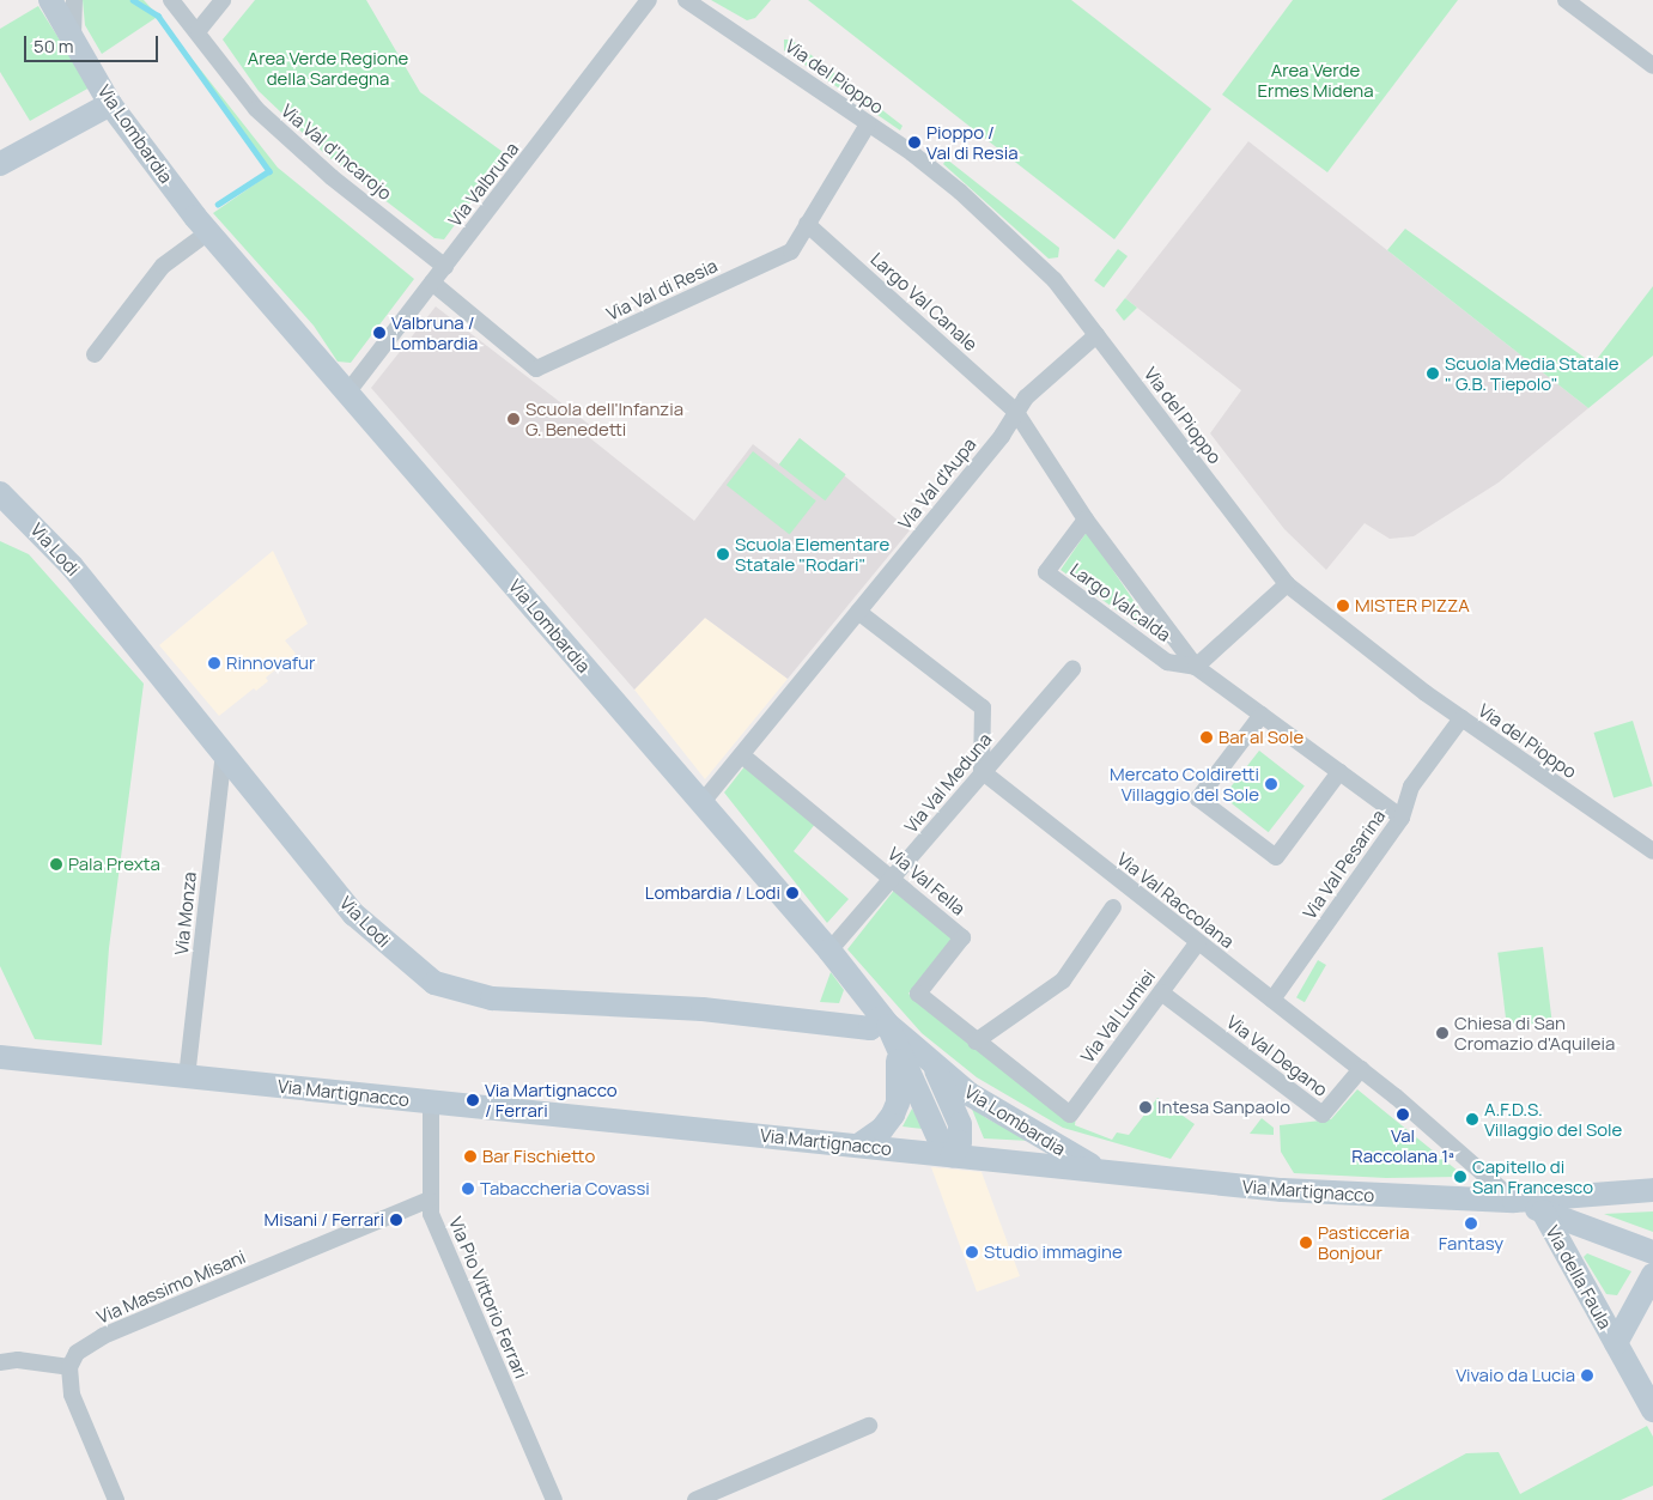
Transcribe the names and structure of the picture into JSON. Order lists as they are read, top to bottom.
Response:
{
  "streets": {
    "street": [
      "Via del Pioppo",
      "Via Lombardia",
      "Via Val d'Incarojo",
      "Via Valbruna",
      "Via Val di Resia",
      "Largo Val Canale",
      "Via Val d'Aupa",
      "Via Lodi",
      "Largo Valcalda",
      "Via Val Meduna",
      "Via Val Pesarina",
      "Via Val Fella",
      "Via Val Raccolana",
      "Via Monza",
      "Via Val Lumiei",
      "Via Val Degano",
      "Via Martignacco",
      "Via della Faula",
      "Via Massimo Misani",
      "Via Pio Vittorio Ferrari"
    ]
  },
  "crossings": [
    ["Via del Pioppo", "Via Val di Resia"],
    ["Via del Pioppo", "Via Val d'Aupa"],
    ["Via del Pioppo", "Via Val Pesarina"],
    ["Via Lombardia", "Via Valbruna"],
    ["Via Lombardia", "Via Val d'Aupa"],
    ["Via Lombardia", "Via Lodi"],
    ["Via Lombardia", "Via Val Meduna"],
    ["Via Lombardia", "Via Martignacco"],
    ["Via Val d'Incarojo", "Via Valbruna"],
    ["Via Valbruna", "Via Val di Resia"],
    ["Via Val di Resia", "Largo Val Canale"],
    ["Largo Val Canale", "Via Val d'Aupa"],
    ["Largo Val Canale", "Largo Valcalda"],
    ["Via Val d'Aupa", "Largo Valcalda"],
    ["Via Val d'Aupa", "Via Val Fella"],
    ["Via Lodi", "Via Monza"],
    ["Via Val Meduna", "Via Val Fella"],
    ["Via Val Meduna", "Via Val Raccolana"],
    ["Via Val Pesarina", "Via Val Raccolana"],
    ["Via Val Fella", "Via Val Lumiei"],
    ["Via Val Raccolana", "Via Val Lumiei"],
    ["Via Val Raccolana", "Via Val Degano"],
    ["Via Val Raccolana", "Via Martignacco"],
    ["Via Monza", "Via Martignacco"],
    ["Via Val Lumiei", "Via Val Degano"],
    ["Via Martignacco", "Via Pio Vittorio Ferrari"],
    ["Via Massimo Misani", "Via Pio Vittorio Ferrari"]
  ],
  "parks": ["Area Verde Regione della Sardegna", "Area Verde Ermes Midena"],
  "places": [
    "Pioppo / Val di Resia",
    "Valbruna / Lombardia",
    "Scuola Media Statale \" G.B. Tiepolo\"",
    "Scuola dell'Infanzia G. Benedetti",
    "Scuola Elementare Statale \"Rodari\"",
    "MISTER PIZZA",
    "Rinnovafur",
    "Bar al Sole",
    "Mercato Coldiretti Villaggio del Sole",
    "Pala Prexta",
    "Lombardia / Lodi",
    "Chiesa di San Cromazio d'Aquileia",
    "Via Martignacco / Ferrari",
    "Intesa Sanpaolo",
    "Val Raccolana 1ª",
    "A.F.D.S. Villaggio del Sole",
    "Bar Fischietto",
    "Capitello di San Francesco",
    "Tabaccheria Covassi",
    "Misani / Ferrari",
    "Fantasy",
    "Pasticceria Bonjour",
    "Studio immagine",
    "Vivaio da Lucia"
  ],
  "scale_bar": "50 m"
}
